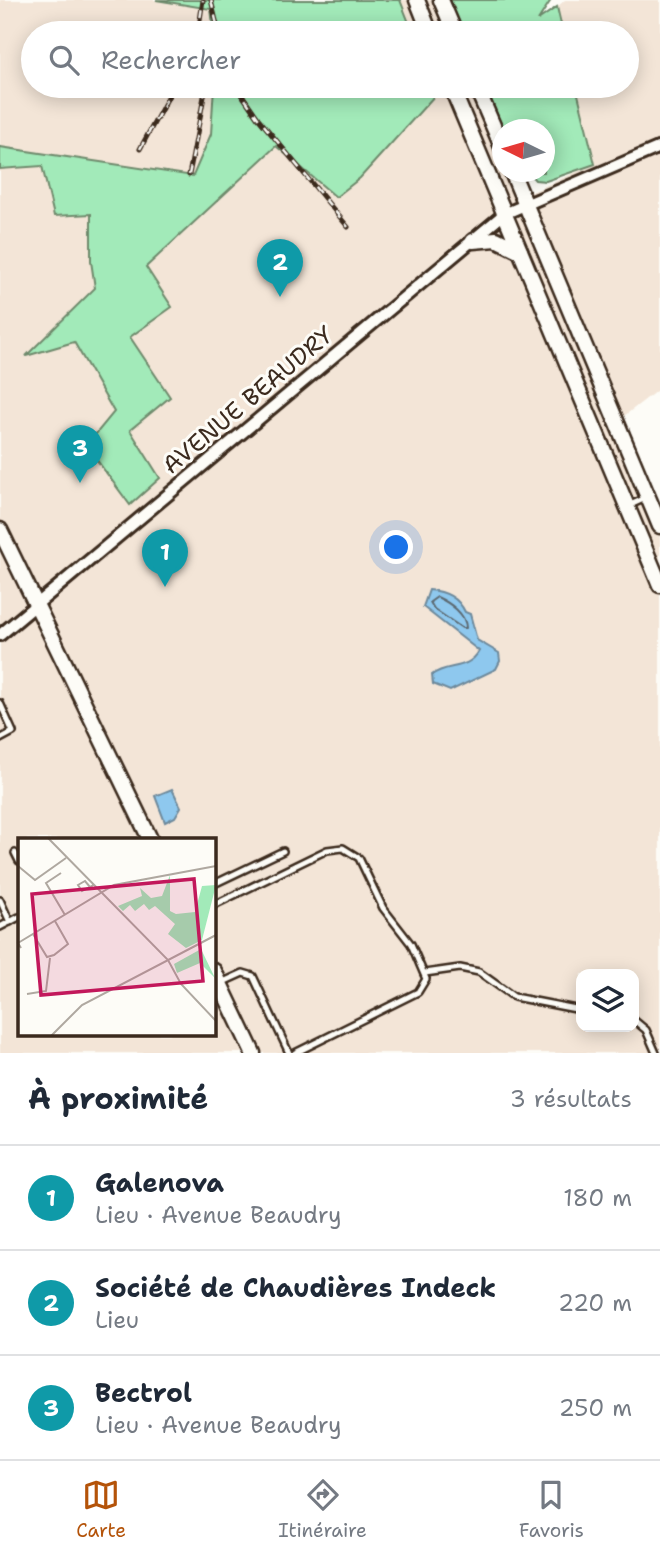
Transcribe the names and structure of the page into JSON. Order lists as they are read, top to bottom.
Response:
{
  "streets": {
    "street": ["AVENUE BEAUDRY"]
  },
  "north": "left",
  "page": {
    "search": "Rechercher",
    "pins": ["2", "3", "1"],
    "heading": ["À proximité", "3 résultats"],
    "list": [
      {
        "mark": "1",
        "name": "Galenova",
        "note": "Lieu · Avenue Beaudry",
        "value": "180 m"
      },
      {
        "mark": "2",
        "name": "Société de Chaudières Indeck",
        "note": "Lieu",
        "value": "220 m"
      },
      {
        "mark": "3",
        "name": "Bectrol",
        "note": "Lieu · Avenue Beaudry",
        "value": "250 m"
      }
    ],
    "nav": ["Carte", "Itinéraire", "Favoris"]
  }
}
